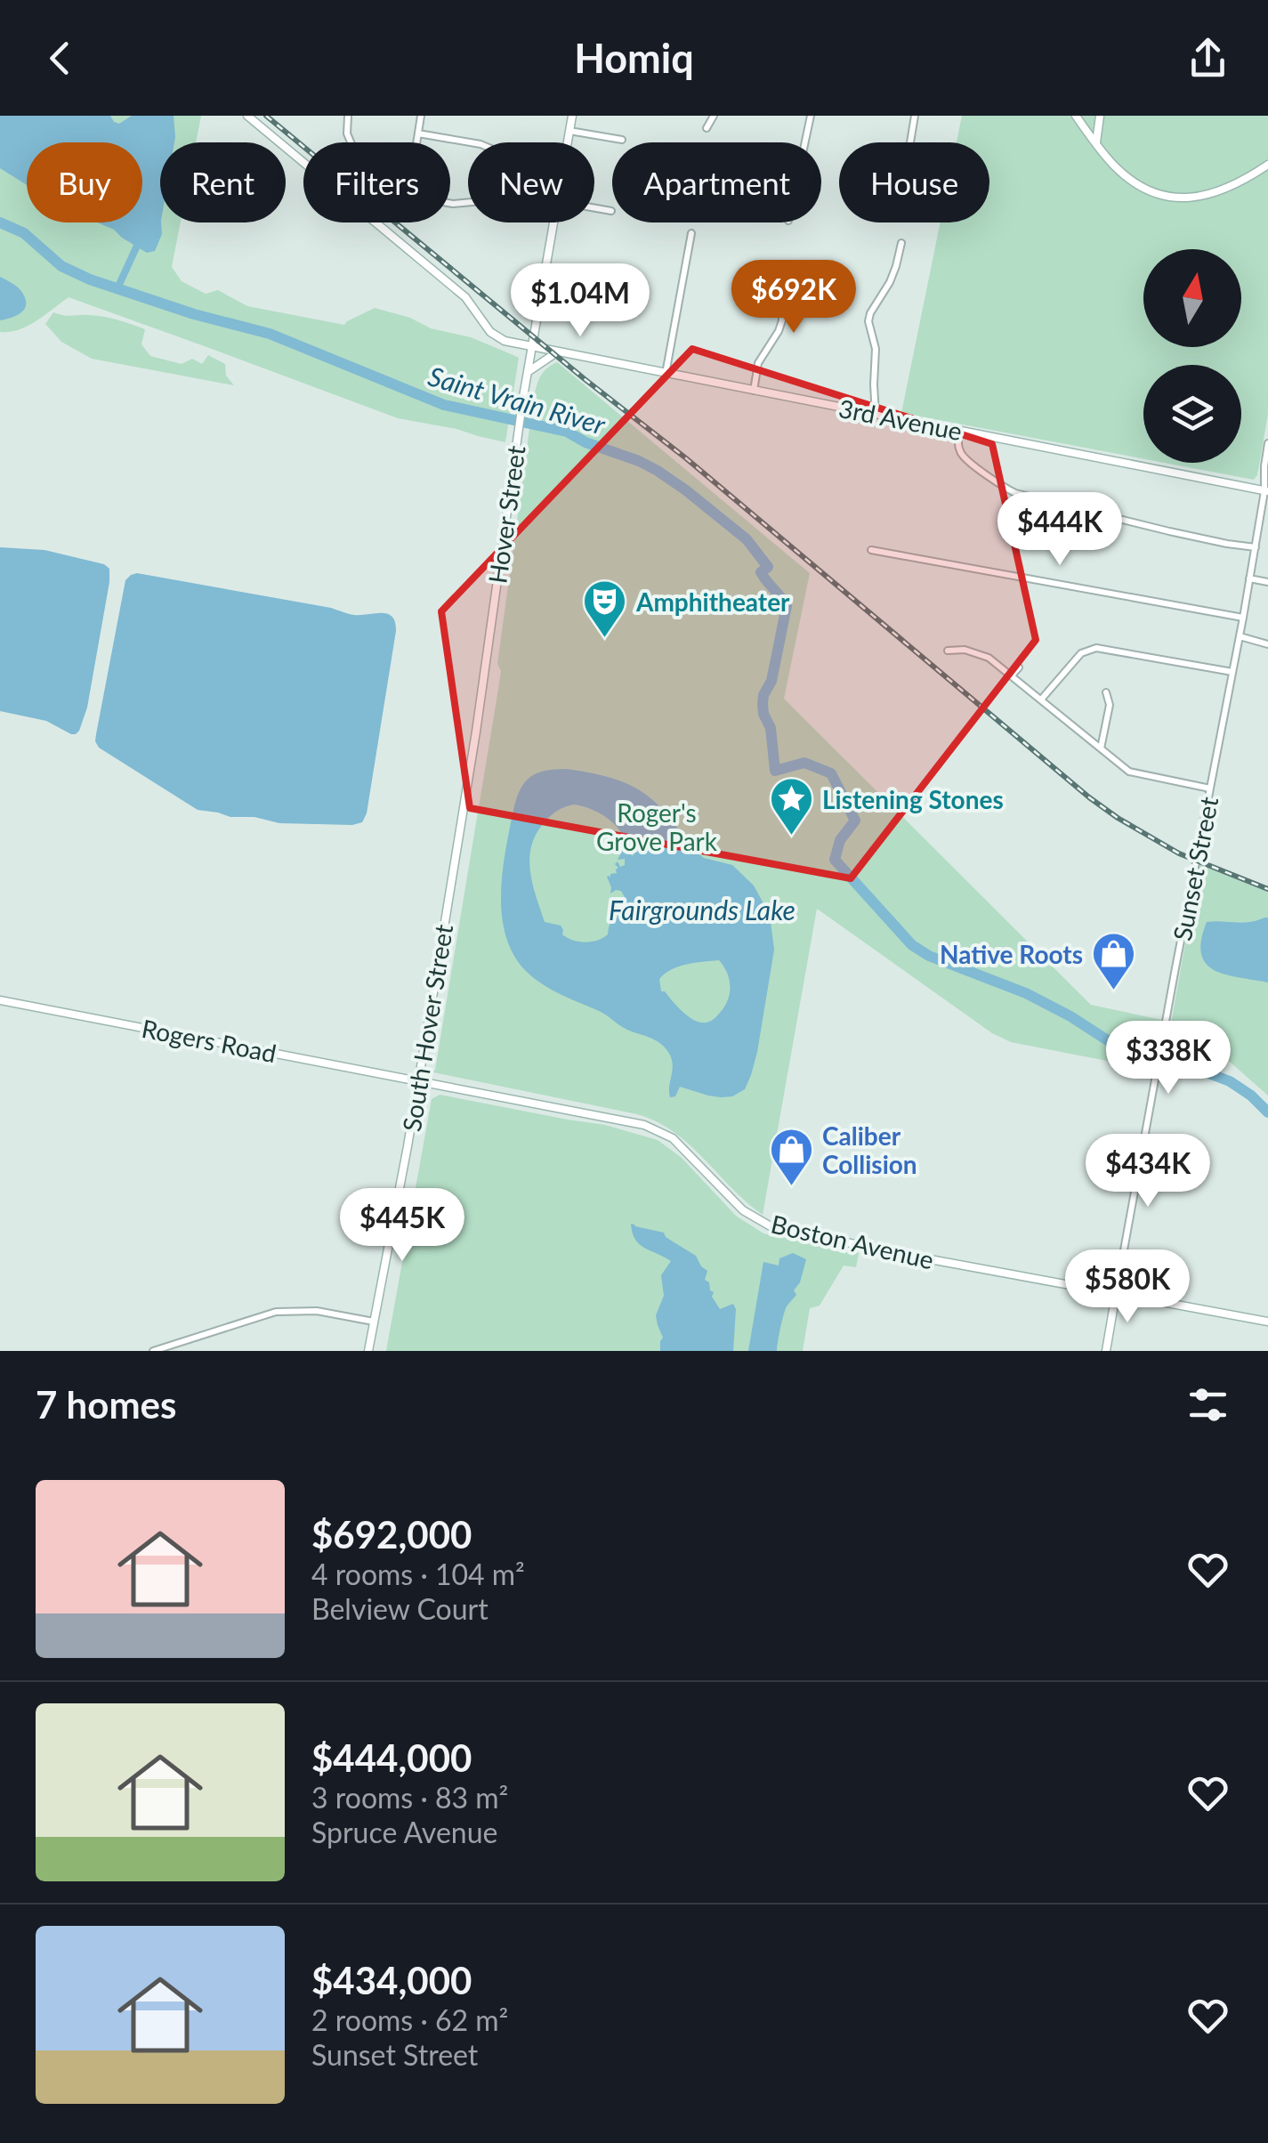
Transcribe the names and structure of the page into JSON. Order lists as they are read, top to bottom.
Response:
{
  "streets": {
    "street": [
      "3rd Avenue",
      "Hover Street",
      "Sunset Street",
      "South Hover Street",
      "Rogers Road",
      "Boston Avenue"
    ]
  },
  "crossings": [
    ["3rd Avenue", "Hover Street"],
    ["3rd Avenue", "Sunset Street"],
    ["Hover Street", "South Hover Street"],
    ["Sunset Street", "Boston Avenue"],
    ["South Hover Street", "Rogers Road"],
    ["South Hover Street", "Boston Avenue"],
    ["Rogers Road", "Boston Avenue"]
  ],
  "water": ["Saint Vrain River", "Fairgrounds Lake"],
  "parks": ["Roger's Grove Park"],
  "places": {
    "theatre": ["Amphitheater"],
    "place": ["Listening Stones"],
    "shop": ["Native Roots", "Caliber Collision"]
  },
  "north": "top",
  "page": {
    "header": "Homiq",
    "chip": [
      "Buy",
      "Rent",
      "Filters",
      "New",
      "Apartment",
      "House"
    ],
    "price": [
      "$692K",
      "$1.04M",
      "$444K",
      "$338K",
      "$434K",
      "$445K",
      "$580K"
    ],
    "heading": "7 homes",
    "list": [
      {
        "name": "$692,000",
        "note": "4 rooms · 104 m² · Belview Court"
      },
      {
        "name": "$444,000",
        "note": "3 rooms · 83 m² · Spruce Avenue"
      },
      {
        "name": "$434,000",
        "note": "2 rooms · 62 m² · Sunset Street"
      }
    ]
  }
}
